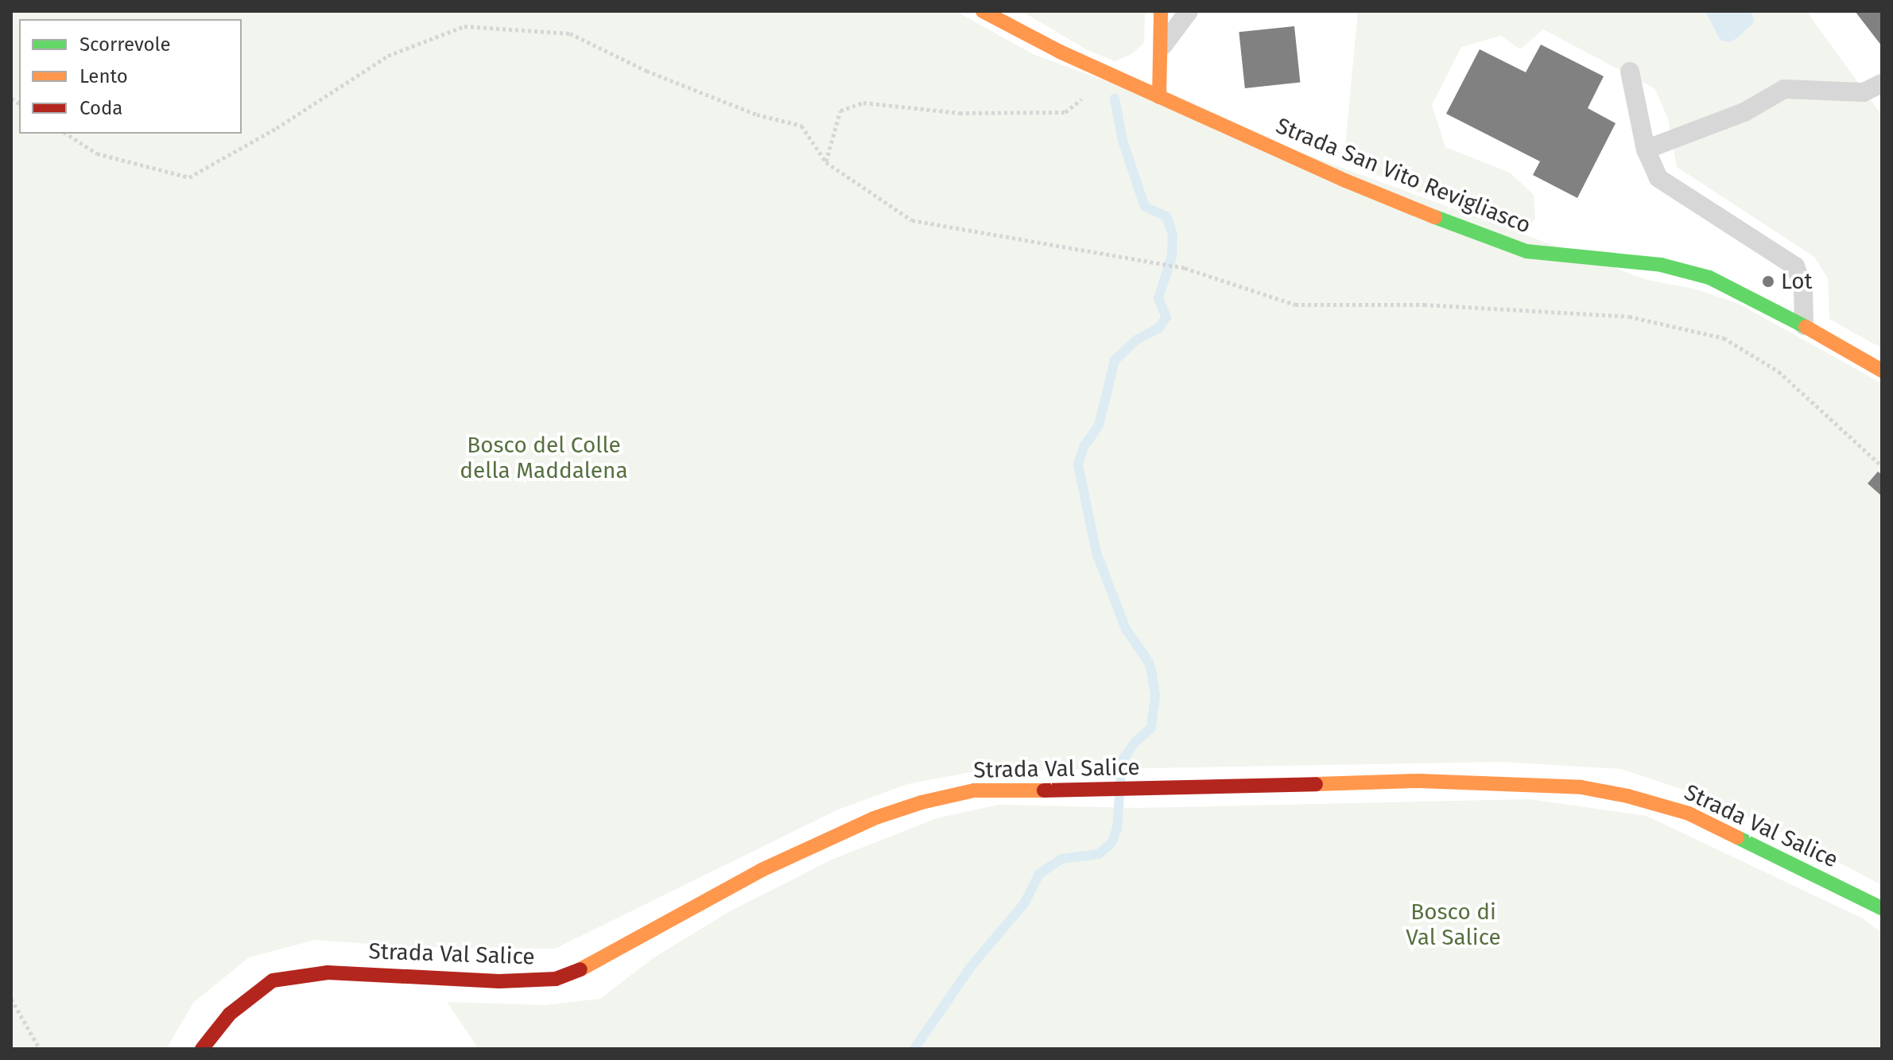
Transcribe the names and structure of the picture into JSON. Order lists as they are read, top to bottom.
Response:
{
  "streets": {
    "street": ["Strada San Vito Revigliasco", "Strada Val Salice"]
  },
  "parks": ["Bosco del Colle della Maddalena", "Bosco di Val Salice"],
  "places": ["Lot"],
  "legend": ["Scorrevole", "Lento", "Coda"]
}
